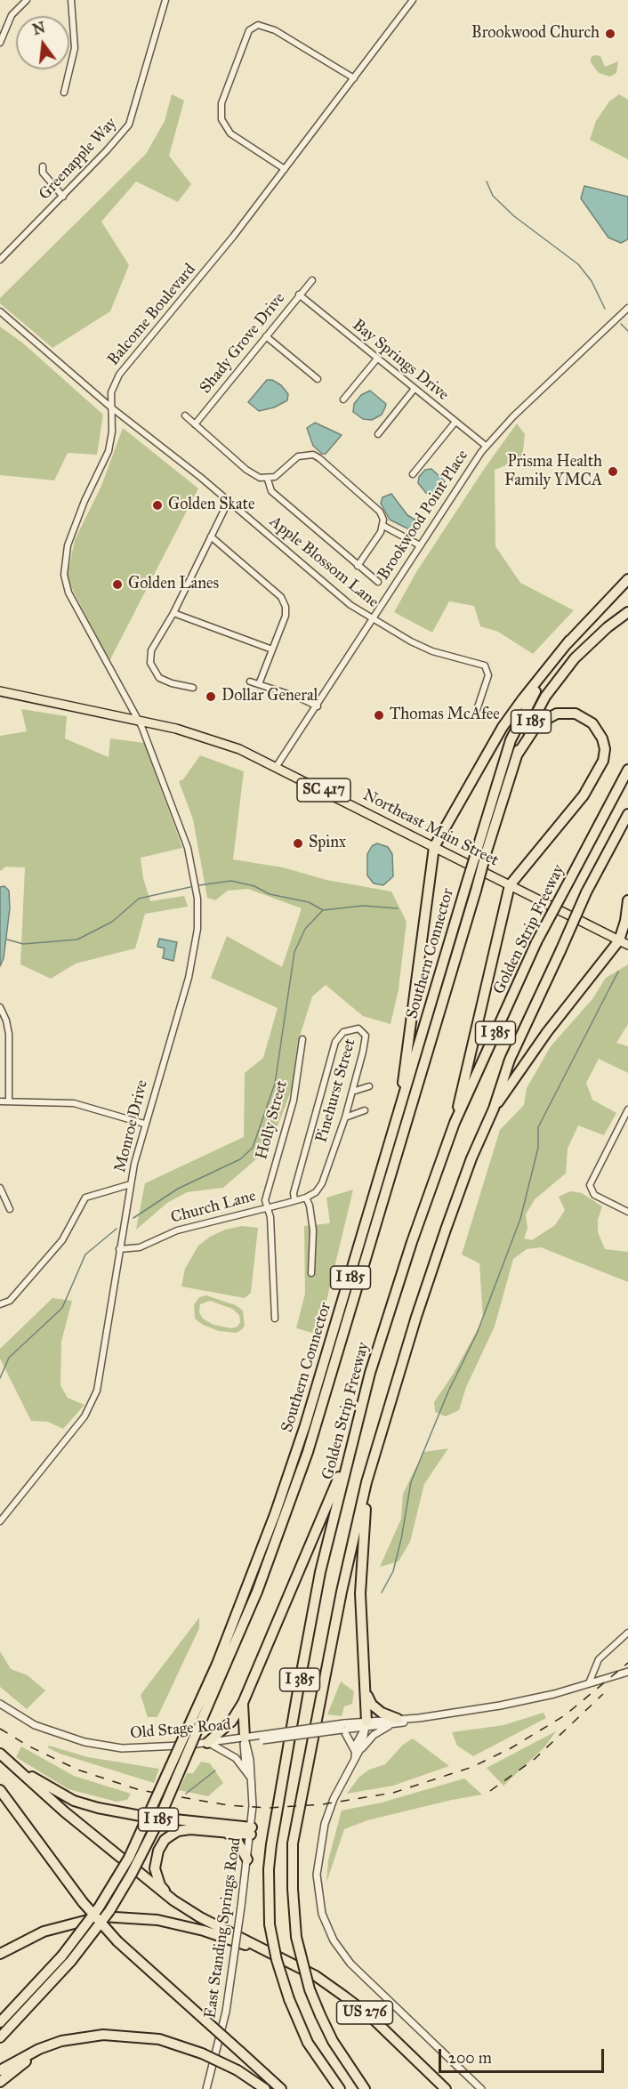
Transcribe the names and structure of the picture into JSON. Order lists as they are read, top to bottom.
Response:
{
  "streets": {
    "highway": [
      "I 185",
      "Golden Strip Freeway",
      "Southern Connector",
      "I 385",
      "US 276"
    ],
    "main road": ["SC 417", "Northeast Main Street"],
    "street": [
      "Greenapple Way",
      "Balcome Boulevard",
      "Shady Grove Drive",
      "Bay Springs Drive",
      "Brookwood Point Place",
      "Apple Blossom Lane",
      "Pinehurst Street",
      "Holly Street",
      "Monroe Drive",
      "Church Lane",
      "Old Stage Road",
      "East Standing Springs Road"
    ]
  },
  "crossings": [
    ["Balcome Boulevard", "Apple Blossom Lane"],
    ["Balcome Boulevard", "Northeast Main Street"],
    ["Balcome Boulevard", "Monroe Drive"],
    ["Shady Grove Drive", "Bay Springs Drive"],
    ["Bay Springs Drive", "Brookwood Point Place"],
    ["Brookwood Point Place", "Apple Blossom Lane"],
    ["Brookwood Point Place", "Northeast Main Street"],
    ["Northeast Main Street", "Monroe Drive"],
    ["Pinehurst Street", "Church Lane"],
    ["Holly Street", "Church Lane"],
    ["Monroe Drive", "Church Lane"],
    ["Old Stage Road", "East Standing Springs Road"]
  ],
  "places": [
    "Brookwood Church",
    "Prisma Health Family YMCA",
    "Golden Skate",
    "Golden Lanes",
    "Dollar General",
    "Thomas McAfee",
    "Spinx"
  ],
  "scale_bar": "200 m",
  "north": "top"
}
